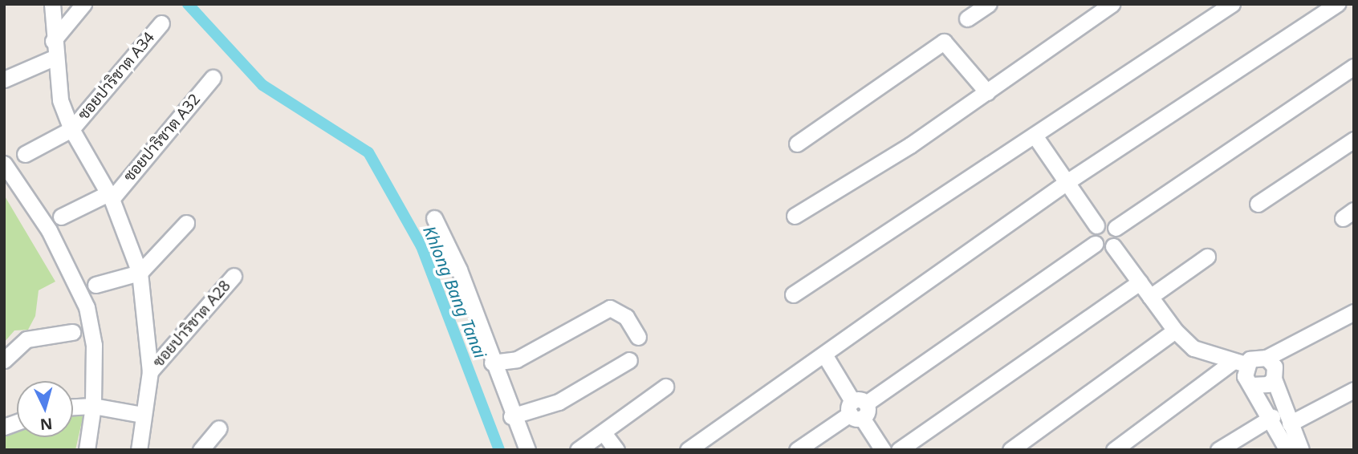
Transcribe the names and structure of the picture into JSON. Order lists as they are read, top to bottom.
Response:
{
  "streets": {
    "street": ["ซอยปาริชาต A34", "ซอยปาริชาต A32", "ซอยปาริชาต A28"]
  },
  "water": ["Khlong Bang Tanai"],
  "north": "bottom"
}
